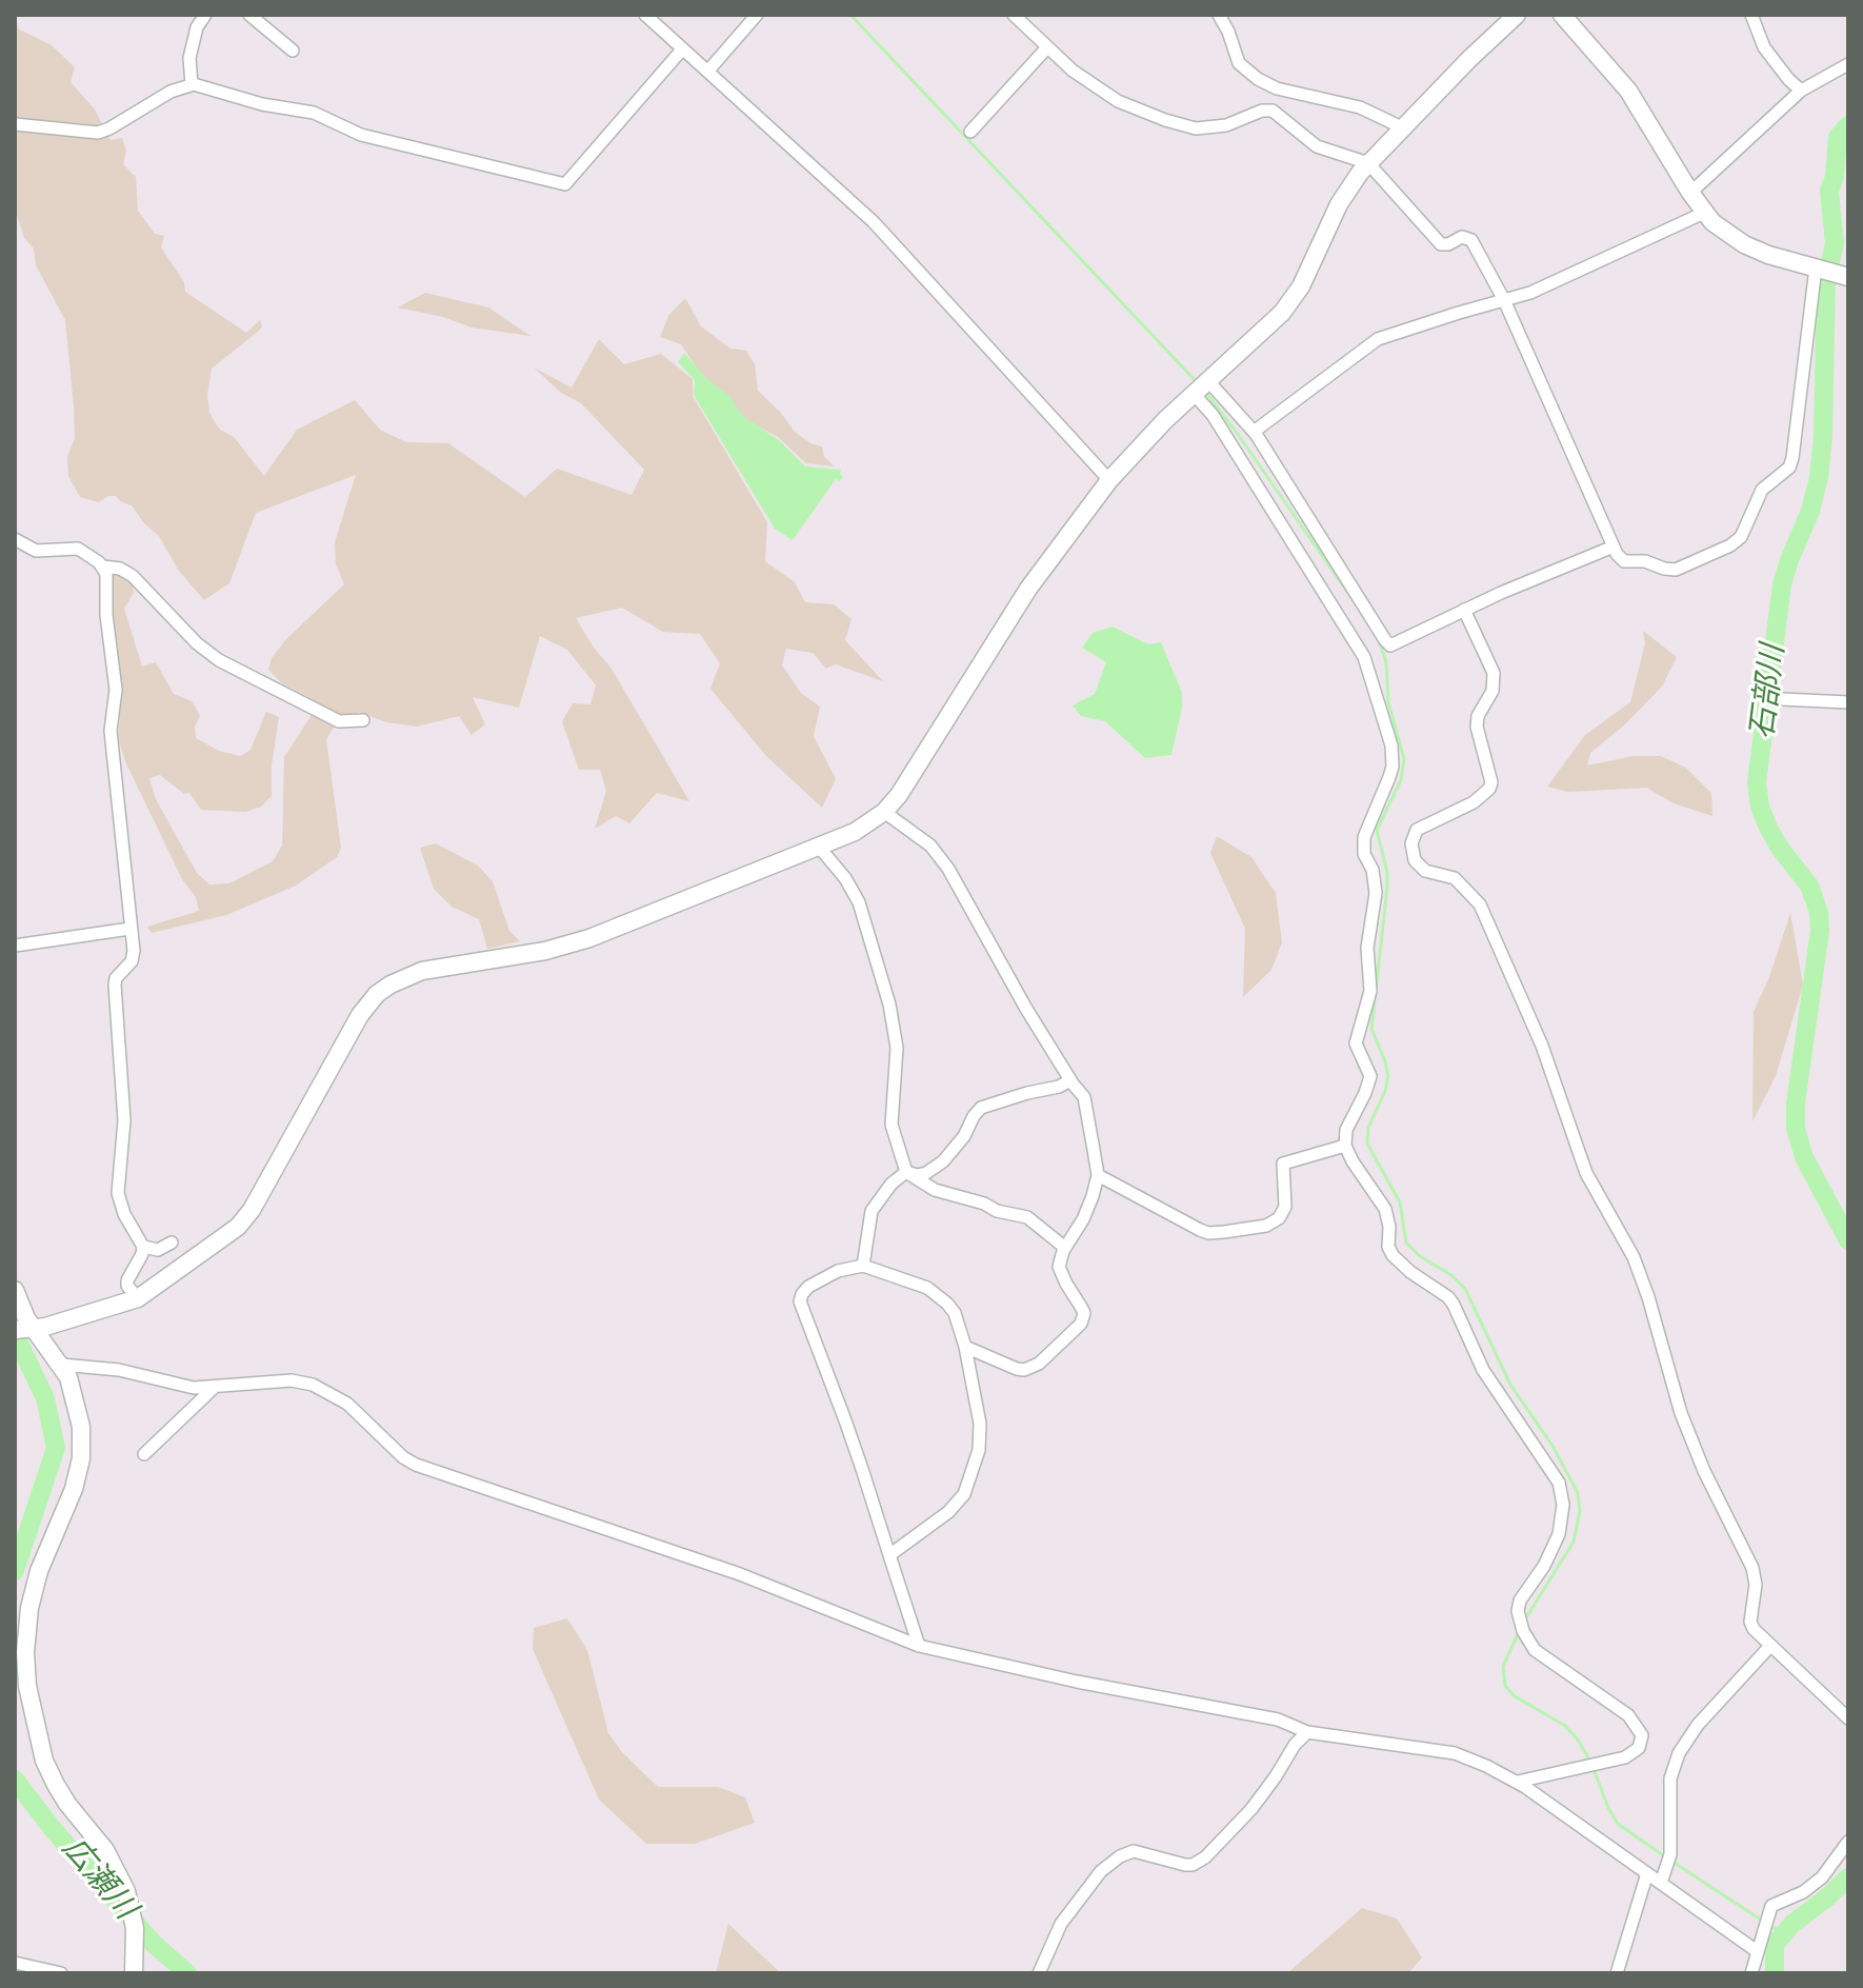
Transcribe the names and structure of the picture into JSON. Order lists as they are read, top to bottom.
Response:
{
  "water": ["石部川", "広瀬川"]
}
